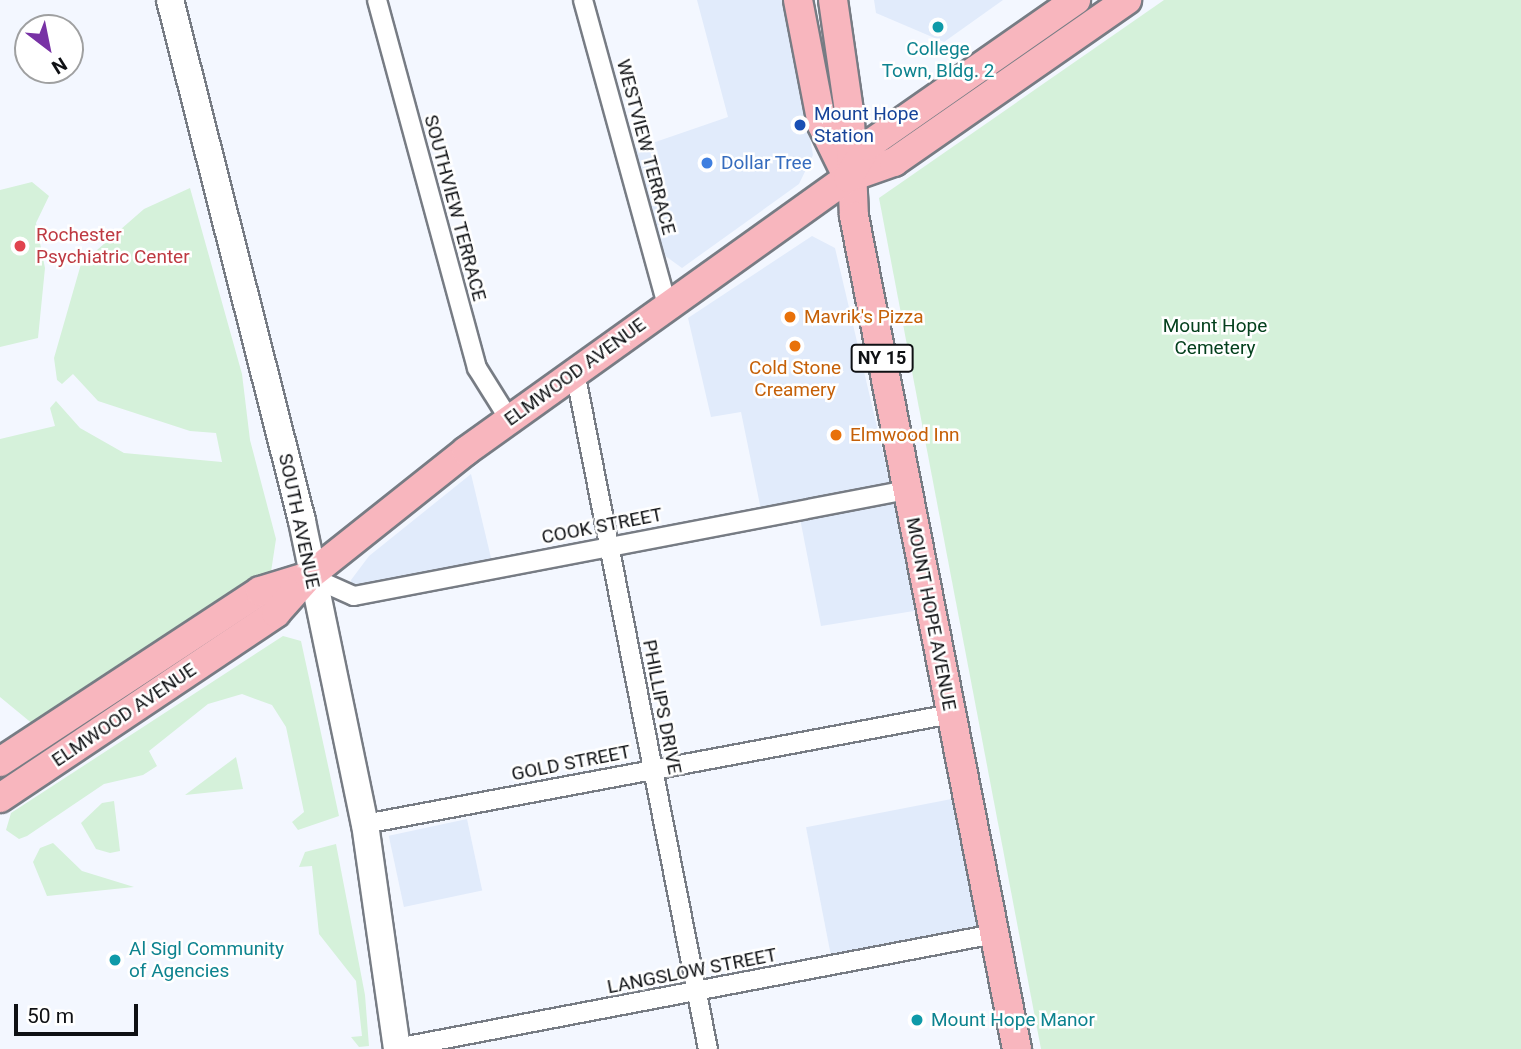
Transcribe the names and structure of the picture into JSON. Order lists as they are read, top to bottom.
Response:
{
  "streets": {
    "main road": [
      "NY 15",
      "ELMWOOD AVENUE",
      "SOUTH AVENUE",
      "MOUNT HOPE AVENUE"
    ],
    "street": [
      "WESTVIEW TERRACE",
      "SOUTHVIEW TERRACE",
      "COOK STREET",
      "PHILLIPS DRIVE",
      "GOLD STREET",
      "LANGSLOW STREET"
    ]
  },
  "crossings": [
    ["WESTVIEW TERRACE", "ELMWOOD AVENUE"],
    ["SOUTHVIEW TERRACE", "ELMWOOD AVENUE"],
    ["ELMWOOD AVENUE", "SOUTH AVENUE"],
    ["ELMWOOD AVENUE", "COOK STREET"],
    ["ELMWOOD AVENUE", "MOUNT HOPE AVENUE"],
    ["ELMWOOD AVENUE", "PHILLIPS DRIVE"],
    ["SOUTH AVENUE", "COOK STREET"],
    ["SOUTH AVENUE", "GOLD STREET"],
    ["SOUTH AVENUE", "LANGSLOW STREET"],
    ["COOK STREET", "MOUNT HOPE AVENUE"],
    ["COOK STREET", "PHILLIPS DRIVE"],
    ["MOUNT HOPE AVENUE", "GOLD STREET"],
    ["MOUNT HOPE AVENUE", "LANGSLOW STREET"],
    ["PHILLIPS DRIVE", "GOLD STREET"],
    ["PHILLIPS DRIVE", "LANGSLOW STREET"]
  ],
  "parks": ["Mount Hope Cemetery"],
  "places": [
    "College Town, Bldg. 2",
    "Mount Hope Station",
    "Dollar Tree",
    "Rochester Psychiatric Center",
    "Mavrik's Pizza",
    "Cold Stone Creamery",
    "Elmwood Inn",
    "Al Sigl Community of Agencies",
    "Mount Hope Manor"
  ],
  "scale_bar": "50 m",
  "north": "bottom right"
}
